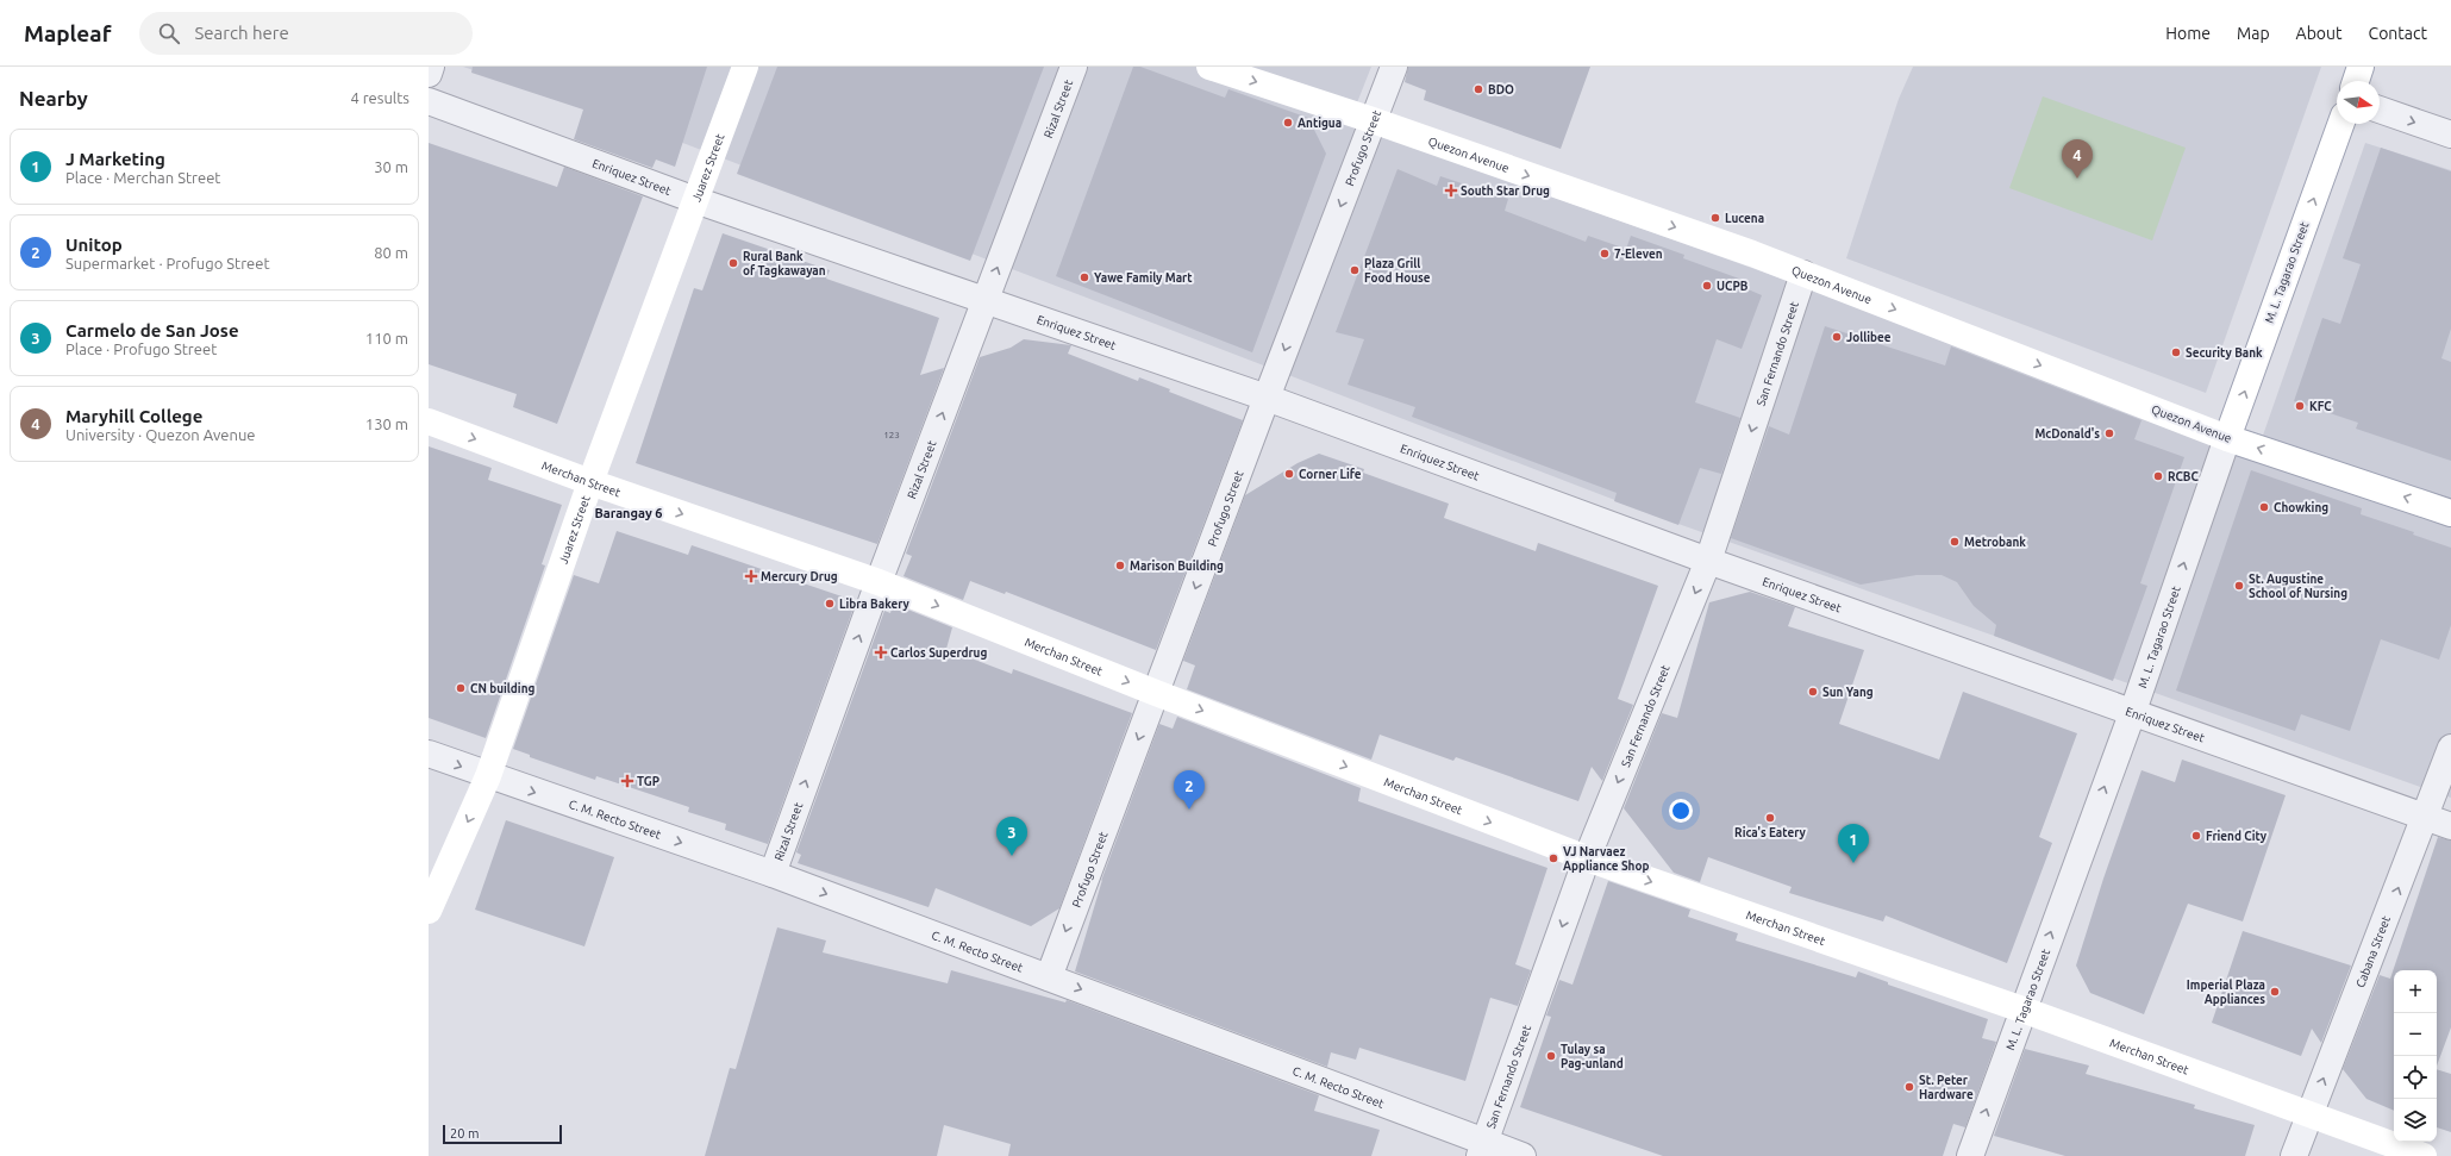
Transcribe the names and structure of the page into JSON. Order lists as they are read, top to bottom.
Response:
{
  "streets": {
    "main road": [
      "Quezon Avenue",
      "Juarez Street",
      "M. L. Tagarao Street",
      "Merchan Street"
    ],
    "street": [
      "Rizal Street",
      "Profugo Street",
      "Enriquez Street",
      "San Fernando Street",
      "C. M. Recto Street",
      "Cabana Street"
    ]
  },
  "crossings": [
    ["Rizal Street", "Enriquez Street"],
    ["Rizal Street", "Merchan Street"],
    ["Rizal Street", "C. M. Recto Street"],
    ["Profugo Street", "Quezon Avenue"],
    ["Profugo Street", "Enriquez Street"],
    ["Profugo Street", "Merchan Street"],
    ["Profugo Street", "C. M. Recto Street"],
    ["Quezon Avenue", "M. L. Tagarao Street"],
    ["Quezon Avenue", "San Fernando Street"],
    ["Juarez Street", "Enriquez Street"],
    ["Juarez Street", "Merchan Street"],
    ["Juarez Street", "C. M. Recto Street"],
    ["Enriquez Street", "M. L. Tagarao Street"],
    ["Enriquez Street", "San Fernando Street"],
    ["Enriquez Street", "Cabana Street"],
    ["M. L. Tagarao Street", "Merchan Street"],
    ["San Fernando Street", "Merchan Street"],
    ["San Fernando Street", "C. M. Recto Street"],
    ["Merchan Street", "Cabana Street"]
  ],
  "one_way": [
    "Rizal Street",
    "Profugo Street",
    "M. L. Tagarao Street",
    "San Fernando Street",
    "Merchan Street",
    "C. M. Recto Street",
    "Cabana Street"
  ],
  "districts": ["Barangay 6"],
  "places": {
    "other": [
      "BDO",
      "Antigua",
      "Lucena",
      "7-Eleven",
      "Rural Bank of Tagkawayan",
      "Plaza Grill Food House",
      "Yawe Family Mart",
      "UCPB",
      "Jollibee",
      "Security Bank",
      "KFC",
      "McDonald's",
      "Corner Life",
      "RCBC",
      "Chowking",
      "Metrobank",
      "Marison Building",
      "St. Augustine School of Nursing",
      "Libra Bakery",
      "CN building",
      "Sun Yang",
      "Rica's Eatery",
      "Friend City",
      "VJ Narvaez Appliance Shop",
      "Imperial Plaza Appliances",
      "Tulay sa Pag-unland",
      "St. Peter Hardware"
    ],
    "health": [
      "South Star Drug",
      "Mercury Drug",
      "Carlos Superdrug",
      "TGP"
    ]
  },
  "house_numbers": ["123"],
  "scale_bar": "20 m",
  "north": "right",
  "page": {
    "header": "Mapleaf",
    "search": "Search here",
    "nav": [
      "Home",
      "Map",
      "About",
      "Contact"
    ],
    "heading": ["Nearby", "4 results"],
    "list": [
      {
        "mark": "1",
        "name": "J Marketing",
        "note": "Place · Merchan Street",
        "value": "30 m"
      },
      {
        "mark": "2",
        "name": "Unitop",
        "note": "Supermarket · Profugo Street",
        "value": "80 m"
      },
      {
        "mark": "3",
        "name": "Carmelo de San Jose",
        "note": "Place · Profugo Street",
        "value": "110 m"
      },
      {
        "mark": "4",
        "name": "Maryhill College",
        "note": "University · Quezon Avenue",
        "value": "130 m"
      }
    ],
    "pins": [
      "4",
      "2",
      "3",
      "1"
    ],
    "map_buttons": ["+", "−"],
    "scale": "20 m"
  }
}
